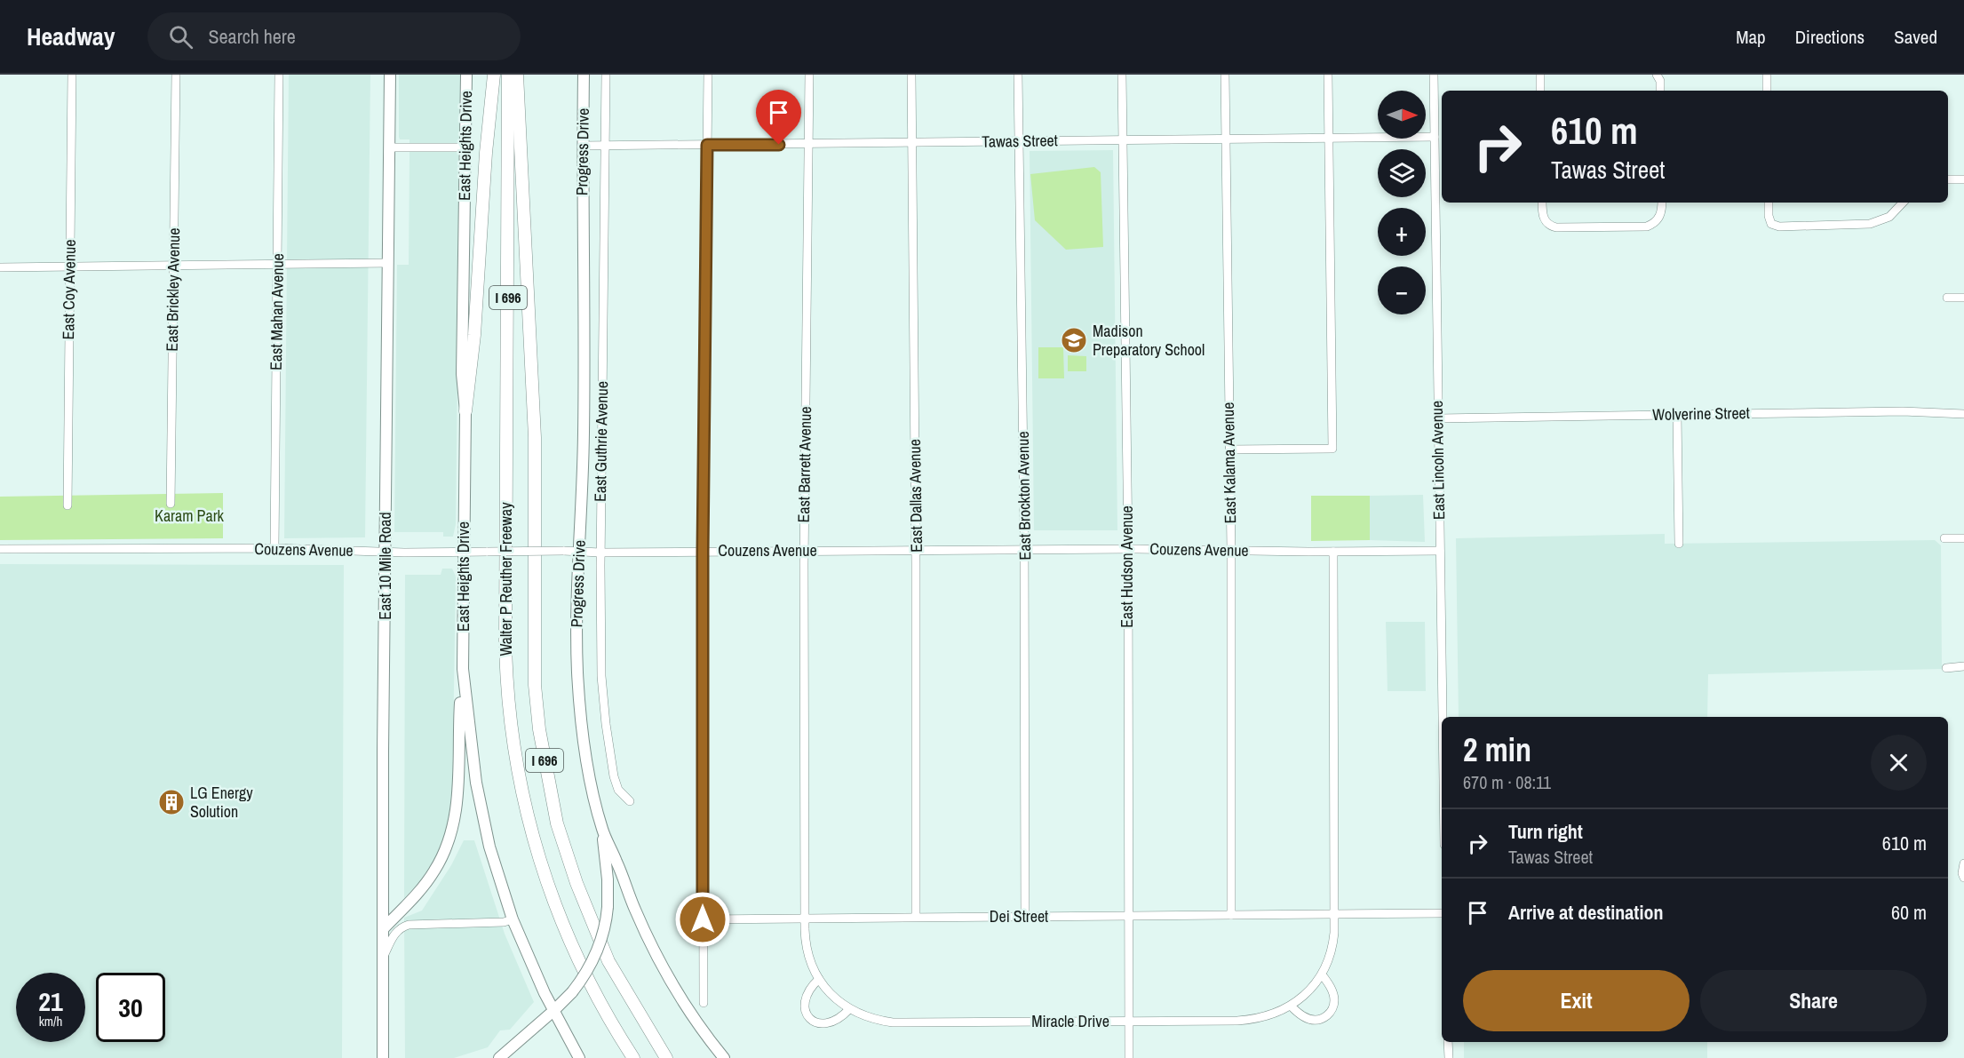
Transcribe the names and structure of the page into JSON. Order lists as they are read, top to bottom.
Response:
{
  "streets": {
    "highway": ["I 696", "Walter P Reuther Freeway"],
    "main road": ["East Heights Drive", "Progress Drive", "East 10 Mile Road"],
    "street": [
      "Tawas Street",
      "East Coy Avenue",
      "East Brickley Avenue",
      "East Mahan Avenue",
      "Wolverine Street",
      "East Guthrie Avenue",
      "East Lincoln Avenue",
      "East Kalama Avenue",
      "East Barrett Avenue",
      "East Dallas Avenue",
      "East Brockton Avenue",
      "Couzens Avenue",
      "East Hudson Avenue",
      "Dei Street",
      "Miracle Drive"
    ]
  },
  "crossings": [
    ["Tawas Street", "Progress Drive"],
    ["Tawas Street", "East Guthrie Avenue"],
    ["Tawas Street", "East Lincoln Avenue"],
    ["Tawas Street", "East Kalama Avenue"],
    ["Tawas Street", "East Barrett Avenue"],
    ["Tawas Street", "East Dallas Avenue"],
    ["Tawas Street", "East Brockton Avenue"],
    ["Tawas Street", "East Hudson Avenue"],
    ["East Heights Drive", "Couzens Avenue"],
    ["Progress Drive", "Couzens Avenue"],
    ["East Mahan Avenue", "Couzens Avenue"],
    ["Wolverine Street", "East Lincoln Avenue"],
    ["East Guthrie Avenue", "Couzens Avenue"],
    ["East Lincoln Avenue", "Couzens Avenue"],
    ["East Kalama Avenue", "Couzens Avenue"],
    ["East Kalama Avenue", "Dei Street"],
    ["East Barrett Avenue", "Couzens Avenue"],
    ["East Barrett Avenue", "Dei Street"],
    ["East Barrett Avenue", "Miracle Drive"],
    ["East Dallas Avenue", "Couzens Avenue"],
    ["East Dallas Avenue", "Dei Street"],
    ["East Brockton Avenue", "Couzens Avenue"],
    ["East Brockton Avenue", "Dei Street"],
    ["Couzens Avenue", "East 10 Mile Road"],
    ["Couzens Avenue", "East Hudson Avenue"],
    ["Couzens Avenue", "Miracle Drive"],
    ["East Hudson Avenue", "Dei Street"],
    ["East Hudson Avenue", "Miracle Drive"],
    ["Dei Street", "Miracle Drive"]
  ],
  "parks": ["Karam Park"],
  "places": {
    "school or university": ["Madison Preparatory School"],
    "building": ["LG Energy Solution"]
  },
  "north": "right",
  "page": {
    "header": "Headway",
    "search": "Search here",
    "nav": ["Map", "Directions", "Saved"],
    "map_buttons": ["+", "−"],
    "turn": ["610 m", "Tawas Street"],
    "heading": ["2 min", "670 m · 08:11"],
    "list": [
      {
        "name": "Turn right",
        "note": "Tawas Street",
        "value": "610 m"
      },
      {
        "name": "Arrive at destination",
        "value": "60 m"
      }
    ],
    "buttons": ["Exit", "Share"],
    "speed": "21 km/h",
    "limit": "30"
  }
}
